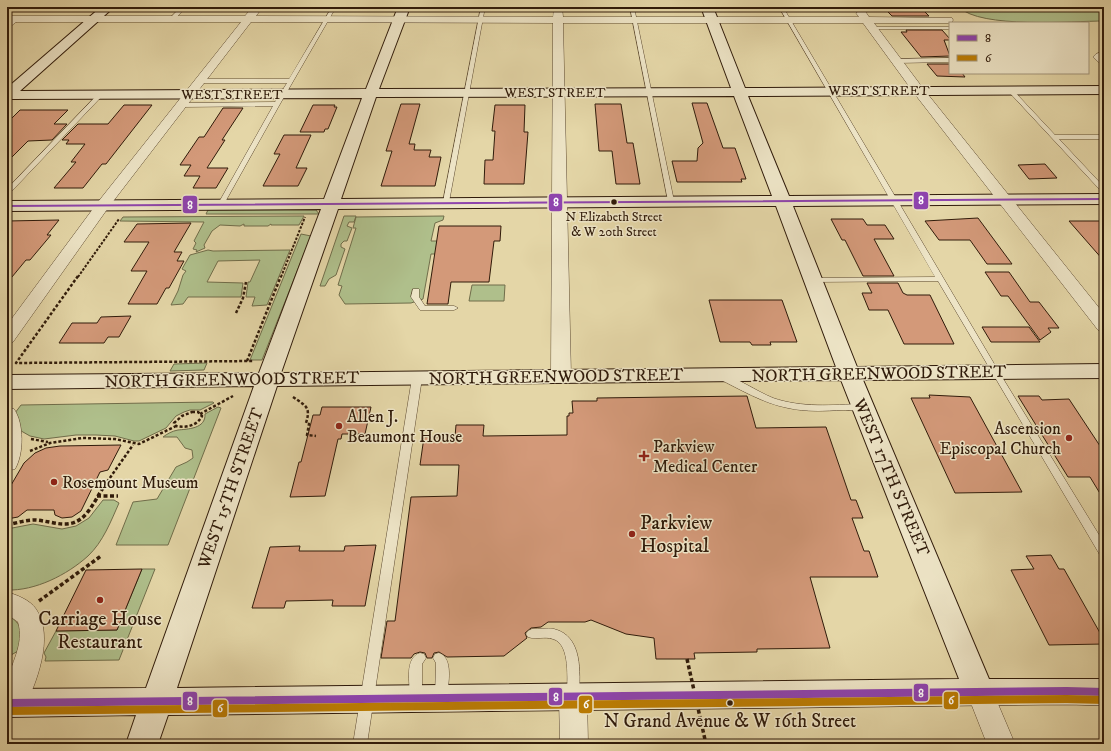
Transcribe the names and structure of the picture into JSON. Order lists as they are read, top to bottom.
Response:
{
  "streets": {
    "street": [
      "WEST STREET",
      "NORTH GREENWOOD STREET",
      "WEST 17TH STREET",
      "WEST 15TH STREET"
    ]
  },
  "crossings": [
    ["WEST STREET", "WEST 17TH STREET"],
    ["WEST STREET", "WEST 15TH STREET"],
    ["NORTH GREENWOOD STREET", "WEST 17TH STREET"],
    ["NORTH GREENWOOD STREET", "WEST 15TH STREET"]
  ],
  "places": {
    "other": [
      "N Elizabeth Street & W 20th Street",
      "Allen J. Beaumont House",
      "Ascension Episcopal Church",
      "Rosemount Museum",
      "Parkview Hospital",
      "Carriage House Restaurant",
      "N Grand Avenue & W 16th Street"
    ],
    "health": ["Parkview Medical Center"]
  },
  "lines": ["transit line 8", "transit line 6"],
  "legend": ["8", "6"]
}
